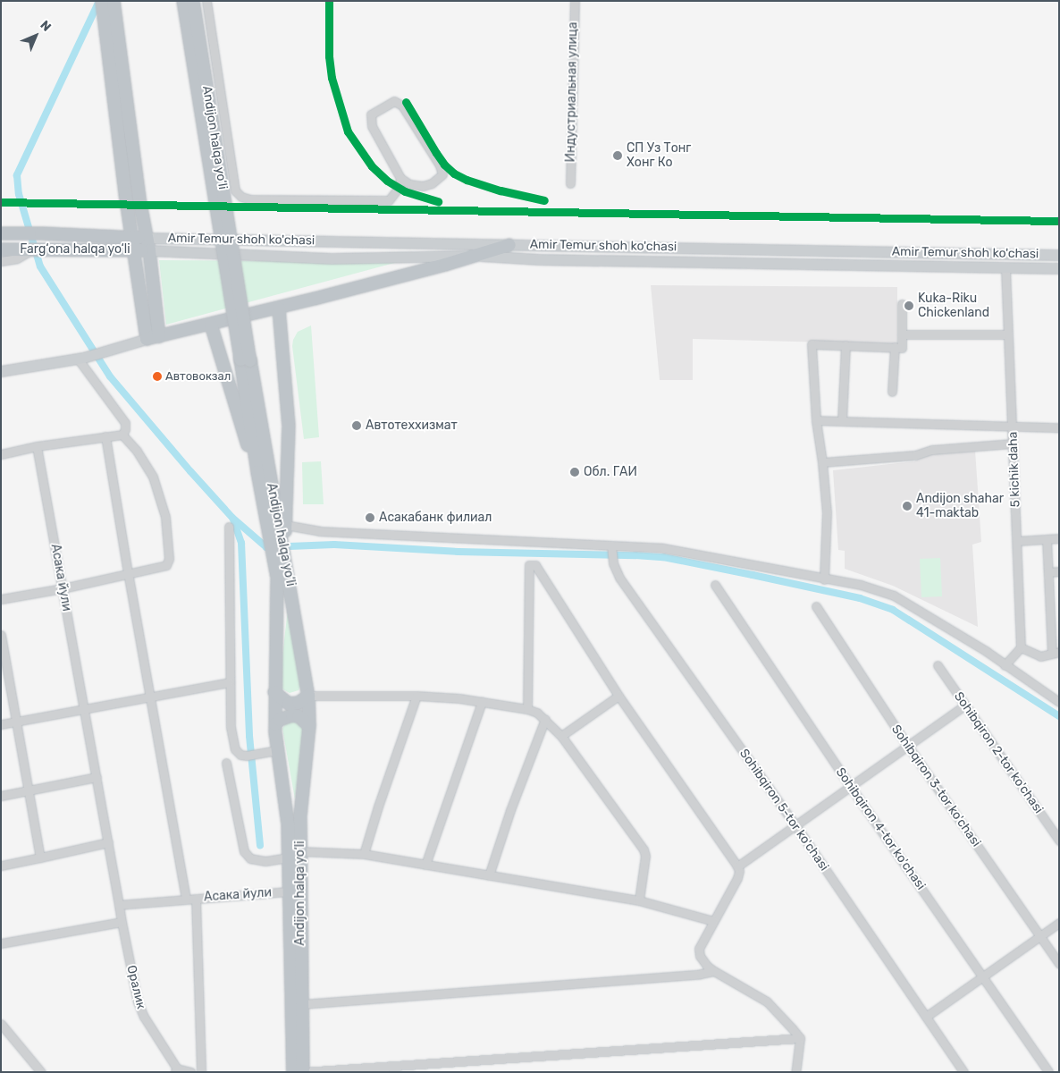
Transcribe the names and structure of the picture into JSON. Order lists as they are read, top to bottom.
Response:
{
  "streets": {
    "highway": ["Andijon halqa yo‘li", "Farg‘ona halqa yo‘li"],
    "main road": ["Amir Temur shoh ko'chasi"],
    "street": [
      "Индустриальная улица",
      "5 kichik daha",
      "Асака йули",
      "Sohibqiron 2-tor ko'chasi",
      "Sohibqiron 3-tor ko'chasi",
      "Sohibqiron 5-tor ko'chasi",
      "Sohibqiron 4-tor ko'chasi",
      "Оралик"
    ]
  },
  "crossings": [
    ["Andijon halqa yo‘li", "Асака йули"],
    ["Amir Temur shoh ko'chasi", "Farg‘ona halqa yo‘li"],
    ["Amir Temur shoh ko'chasi", "5 kichik daha"],
    ["Асака йули", "Оралик"]
  ],
  "places": [
    "СП Уз Тонг Хонг Ко",
    "Kuka-Riku Chickenland",
    "Автовокзал",
    "Автотеххизмат",
    "Обл. ГАИ",
    "Andijon shahar 41-maktab",
    "Асакабанк филиал"
  ],
  "north": "top right"
}
